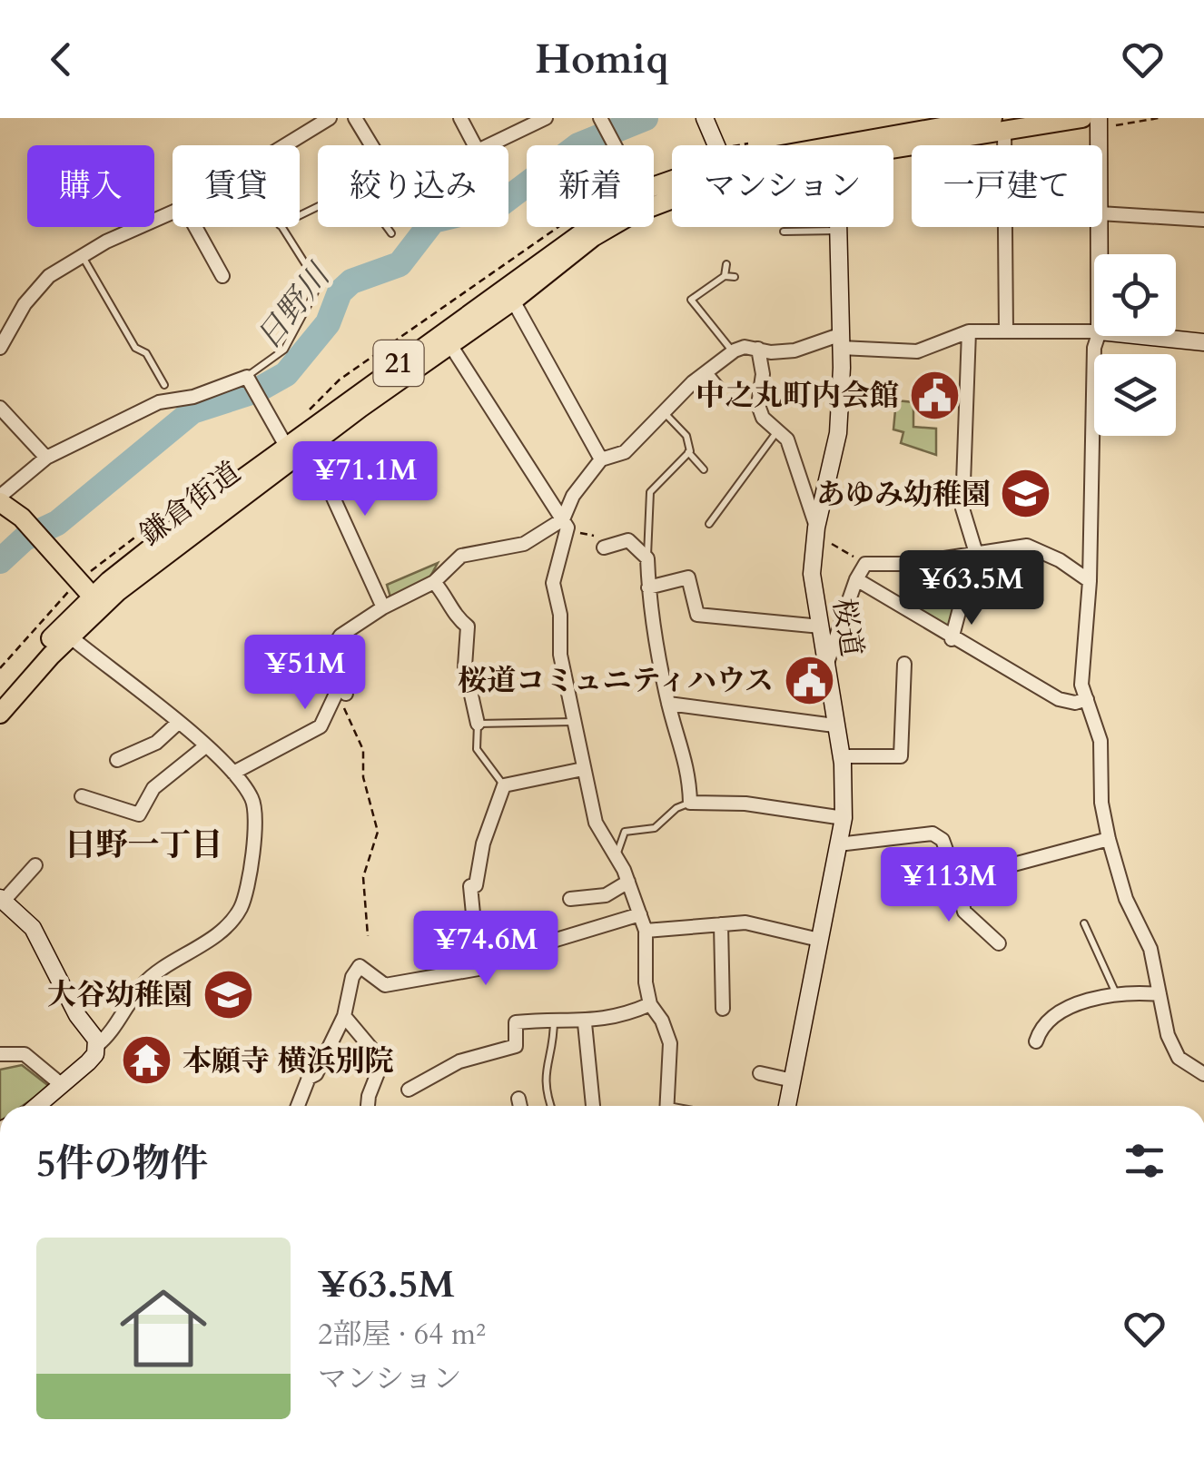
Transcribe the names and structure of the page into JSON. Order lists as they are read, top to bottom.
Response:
{
  "streets": {
    "main road": ["21", "鎌倉街道"],
    "street": ["桜道"]
  },
  "districts": ["日野一丁目"],
  "water": ["日野川"],
  "places": {
    "public building": ["中之丸町内会館", "桜道コミュニティハウス"],
    "school or university": ["あゆみ幼稚園", "大谷幼稚園"],
    "temple": ["本願寺 横浜別院"]
  },
  "page": {
    "header": "Homiq",
    "chip": [
      "購入",
      "賃貸",
      "絞り込み",
      "新着",
      "マンション",
      "一戸建て"
    ],
    "price": [
      "¥71.1M",
      "¥63.5M",
      "¥51M",
      "¥113M",
      "¥74.6M"
    ],
    "heading": "5件の物件",
    "list": [
      {
        "name": "¥63.5M",
        "note": "2部屋 · 64 m² · マンション"
      }
    ]
  }
}
